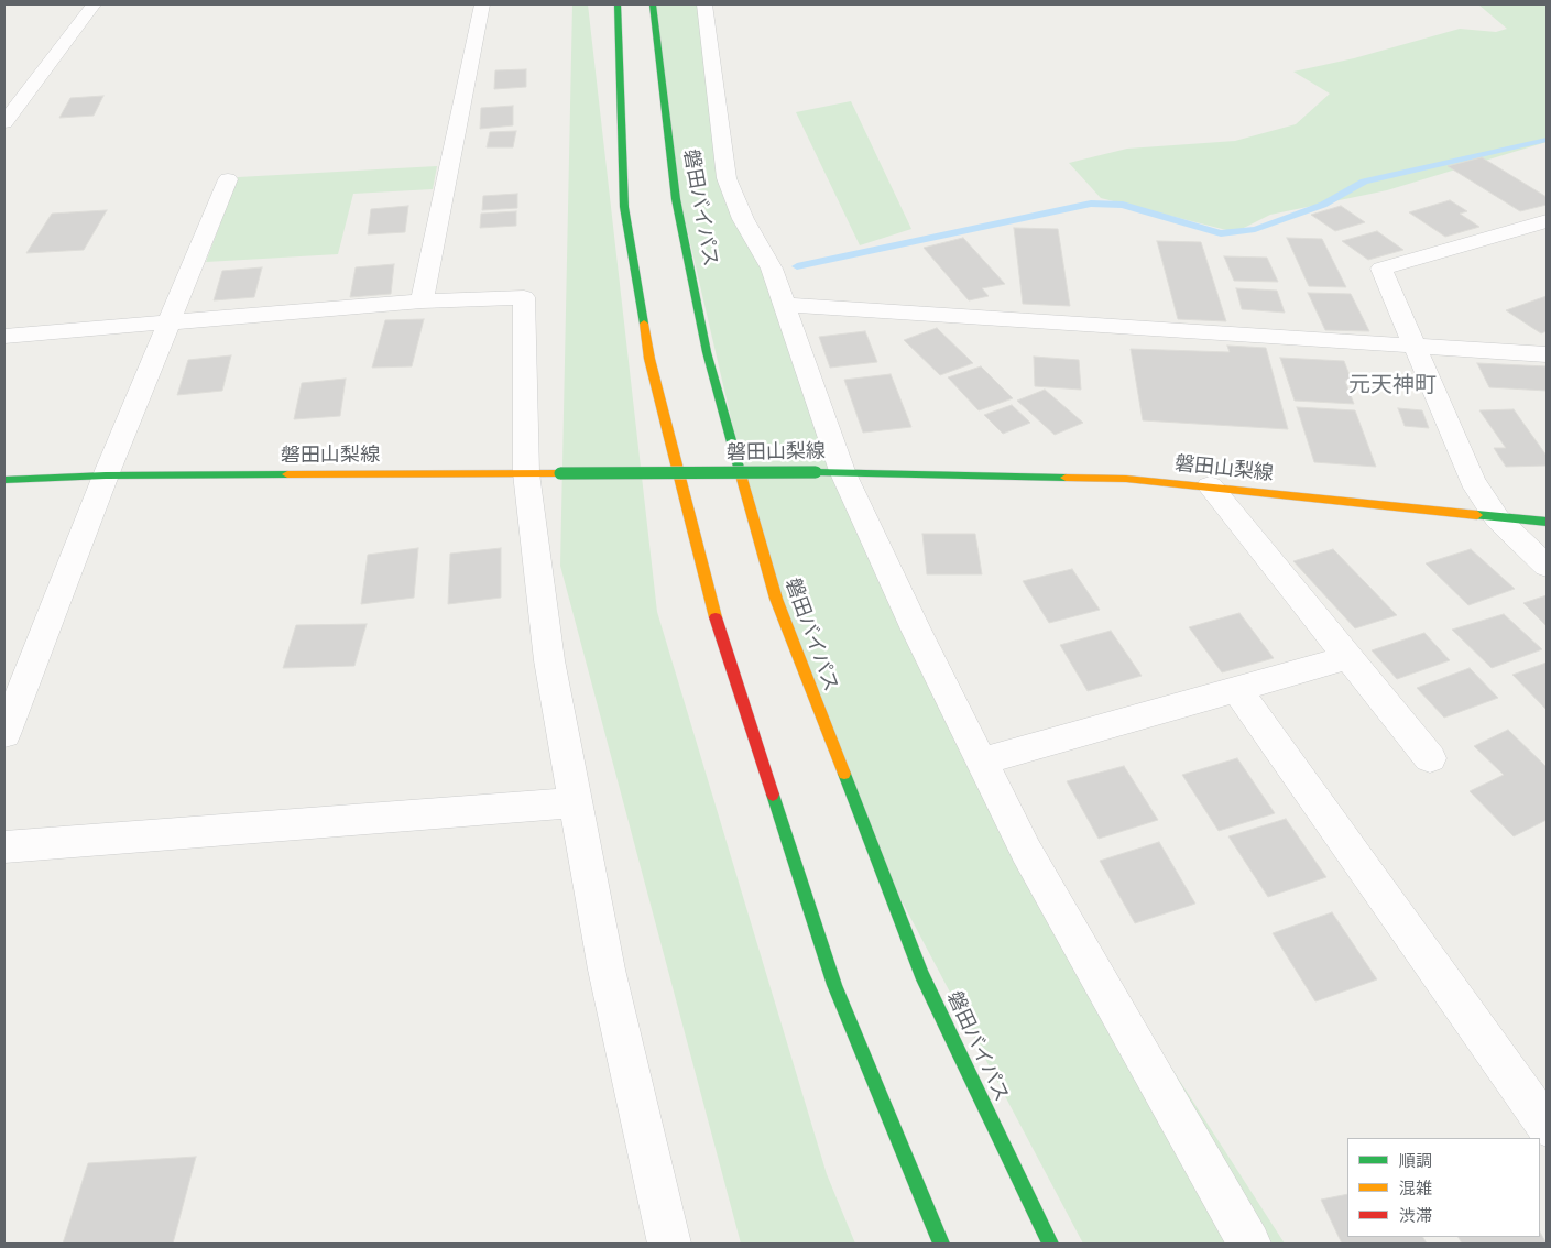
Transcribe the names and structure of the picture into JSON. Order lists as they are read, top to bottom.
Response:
{
  "streets": {
    "main road": ["磐田バイパス", "磐田山梨線"]
  },
  "districts": ["元天神町"],
  "legend": ["順調", "混雑", "渋滞"]
}
